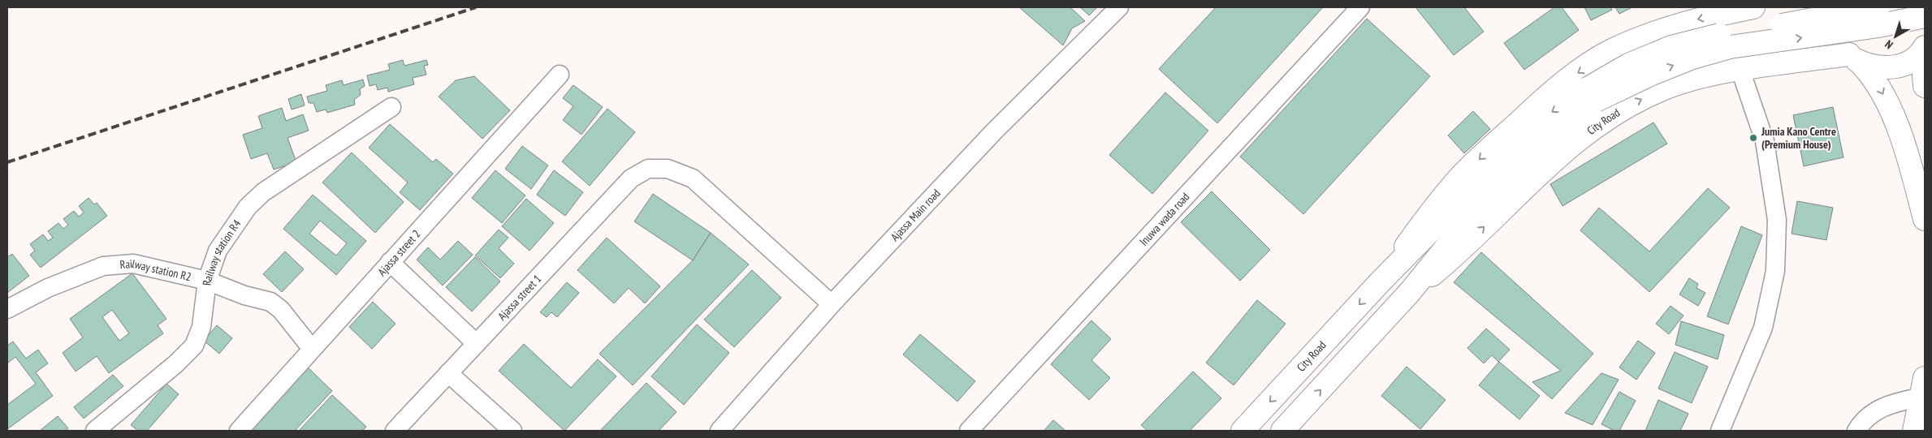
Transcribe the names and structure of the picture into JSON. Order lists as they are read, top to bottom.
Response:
{
  "streets": {
    "main road": ["City Road"],
    "street": [
      "Ajassa Main road",
      "Inuwa wada road",
      "Ajassa street 2",
      "Railway station R4",
      "Railway station R2",
      "Ajassa street 1"
    ]
  },
  "crossings": [
    ["Ajassa Main road", "Ajassa street 1"],
    ["Ajassa street 2", "Railway station R2"],
    ["Railway station R4", "Railway station R2"]
  ],
  "places": ["Jumia Kano Centre (Premium House)"],
  "north": "bottom left"
}
